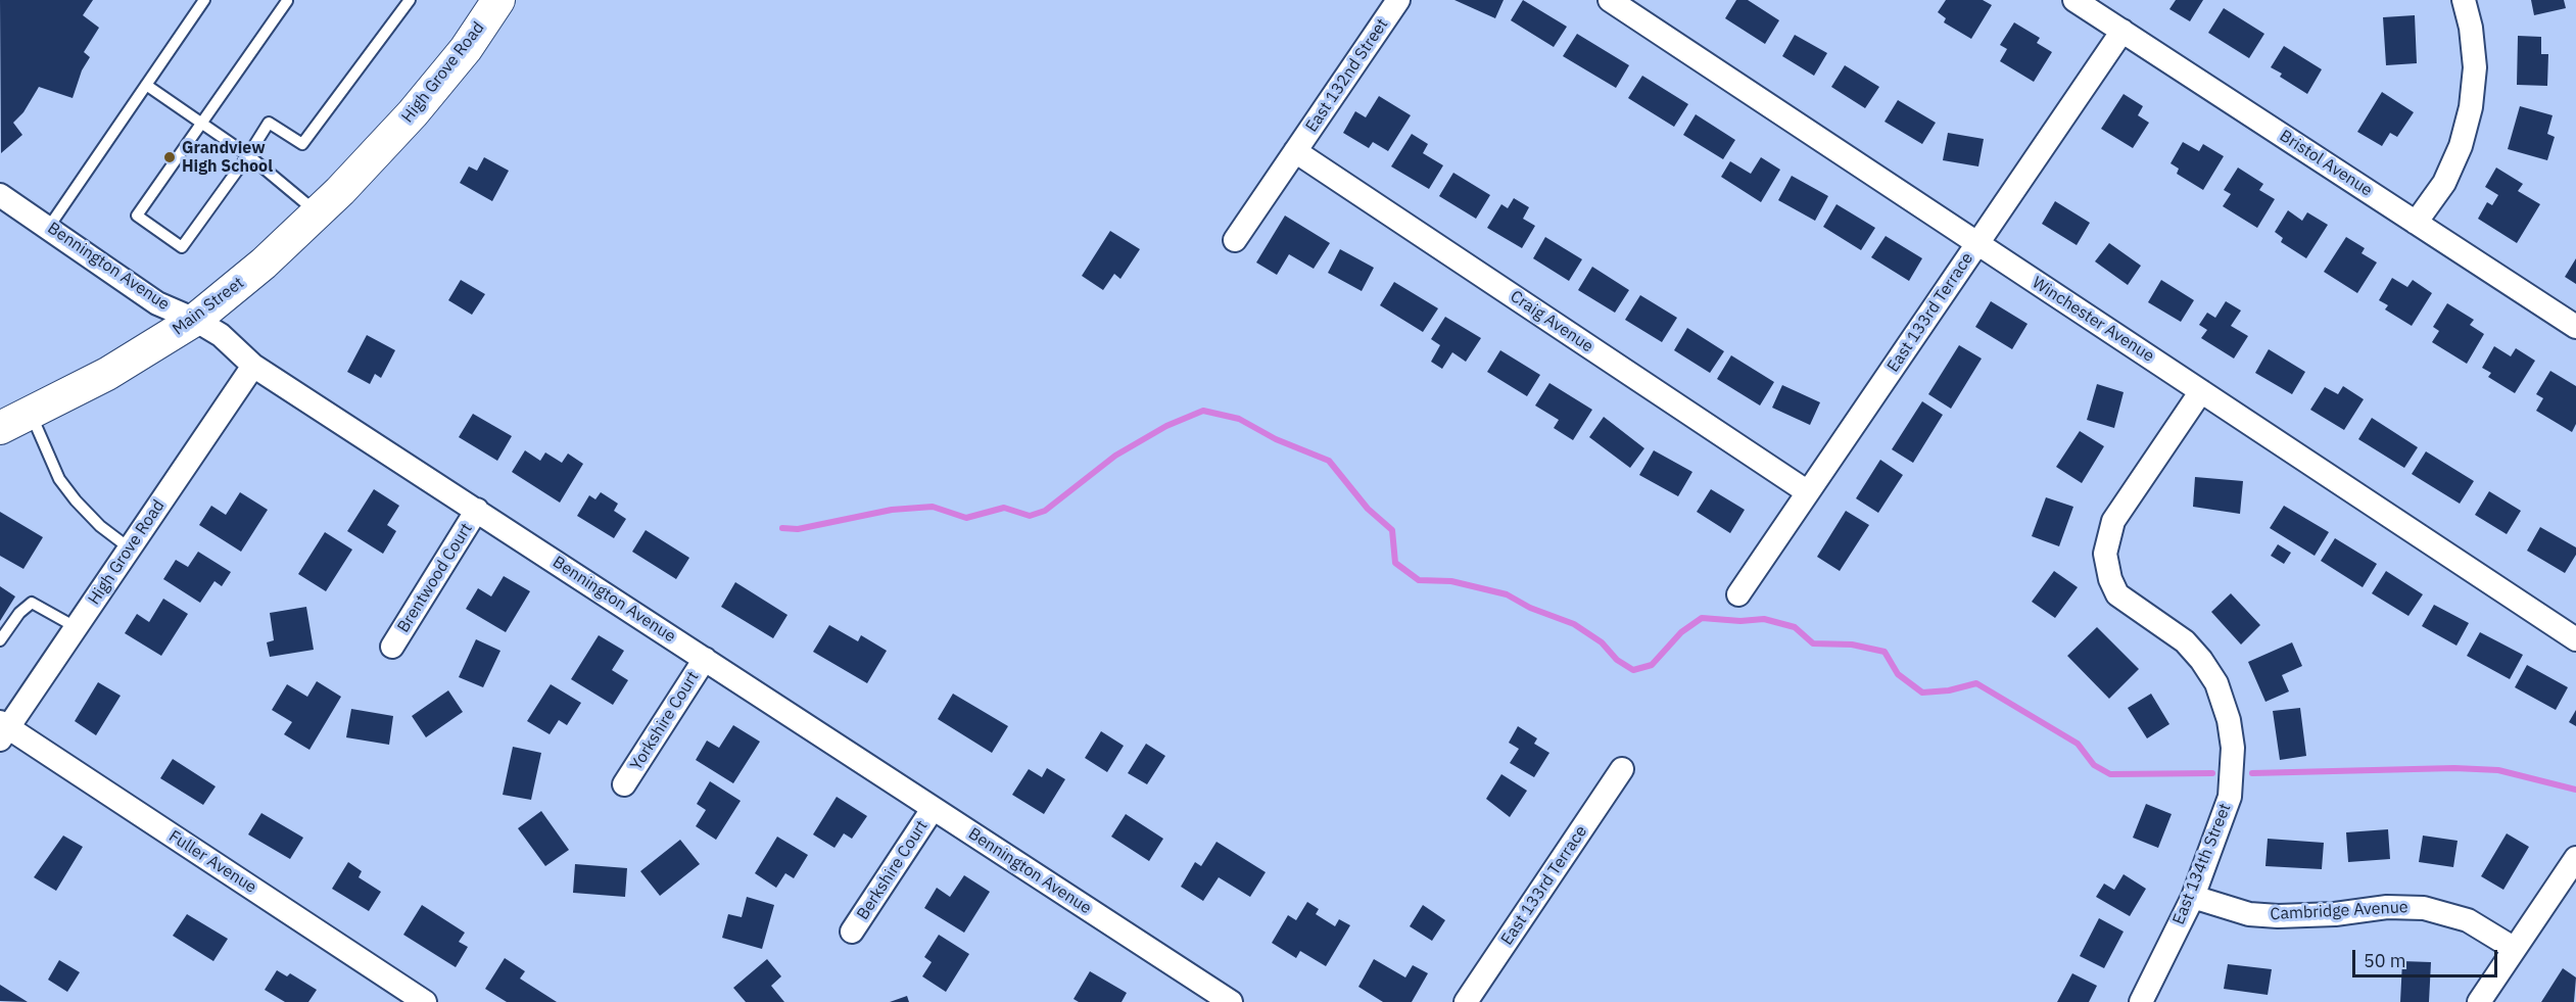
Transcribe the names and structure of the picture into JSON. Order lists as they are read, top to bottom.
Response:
{
  "streets": {
    "main road": ["High Grove Road", "Main Street"],
    "street": [
      "East 132nd Street",
      "Bristol Avenue",
      "Bennington Avenue",
      "East 133rd Terrace",
      "Winchester Avenue",
      "Craig Avenue",
      "Brentwood Court",
      "Yorkshire Court",
      "Fuller Avenue",
      "East 134th Street",
      "Berkshire Court",
      "Cambridge Avenue"
    ]
  },
  "crossings": [
    ["High Grove Road", "Bennington Avenue"],
    ["High Grove Road", "Main Street"],
    ["High Grove Road", "Fuller Avenue"],
    ["East 132nd Street", "Craig Avenue"],
    ["Bristol Avenue", "East 133rd Terrace"],
    ["Bennington Avenue", "Main Street"],
    ["Bennington Avenue", "Brentwood Court"],
    ["Bennington Avenue", "Yorkshire Court"],
    ["Bennington Avenue", "Berkshire Court"],
    ["East 133rd Terrace", "Winchester Avenue"],
    ["East 133rd Terrace", "Craig Avenue"],
    ["Winchester Avenue", "East 134th Street"],
    ["East 134th Street", "Cambridge Avenue"]
  ],
  "places": ["Grandview High School"],
  "scale_bar": "50 m"
}
